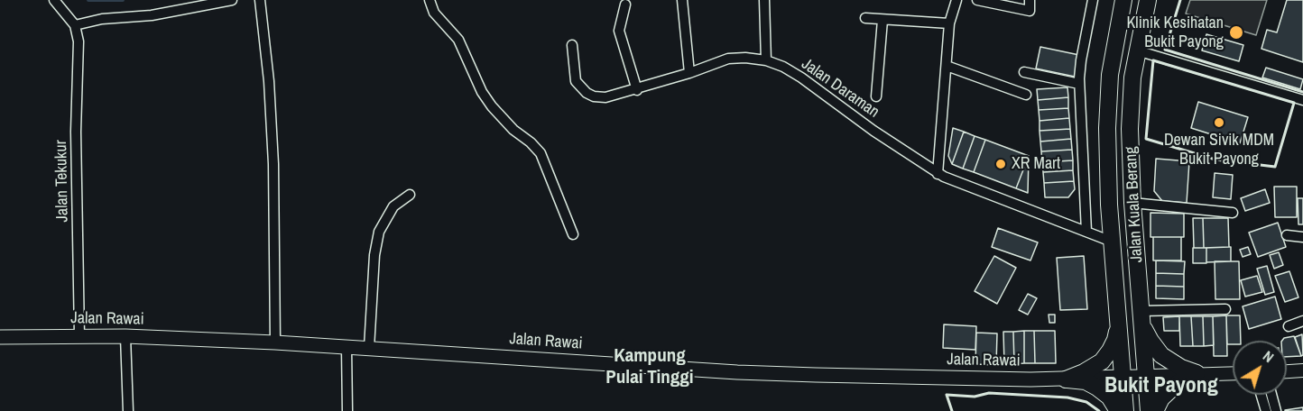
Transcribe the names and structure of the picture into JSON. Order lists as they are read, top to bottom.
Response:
{
  "streets": {
    "highway": ["Jalan Kuala Berang"],
    "main road": ["Jalan Rawai"],
    "street": ["Jalan Daraman", "Jalan Tekukur"]
  },
  "crossings": [
    ["Jalan Daraman", "Jalan Kuala Berang"],
    ["Jalan Tekukur", "Jalan Rawai"],
    ["Jalan Kuala Berang", "Jalan Rawai"]
  ],
  "districts": ["Kampung Pulai Tinggi", "Bukit Payong"],
  "places": ["Klinik Kesihatan Bukit Payong", "Dewan Sivik MDM Bukit Payong", "XR Mart"],
  "north": "top right"
}
